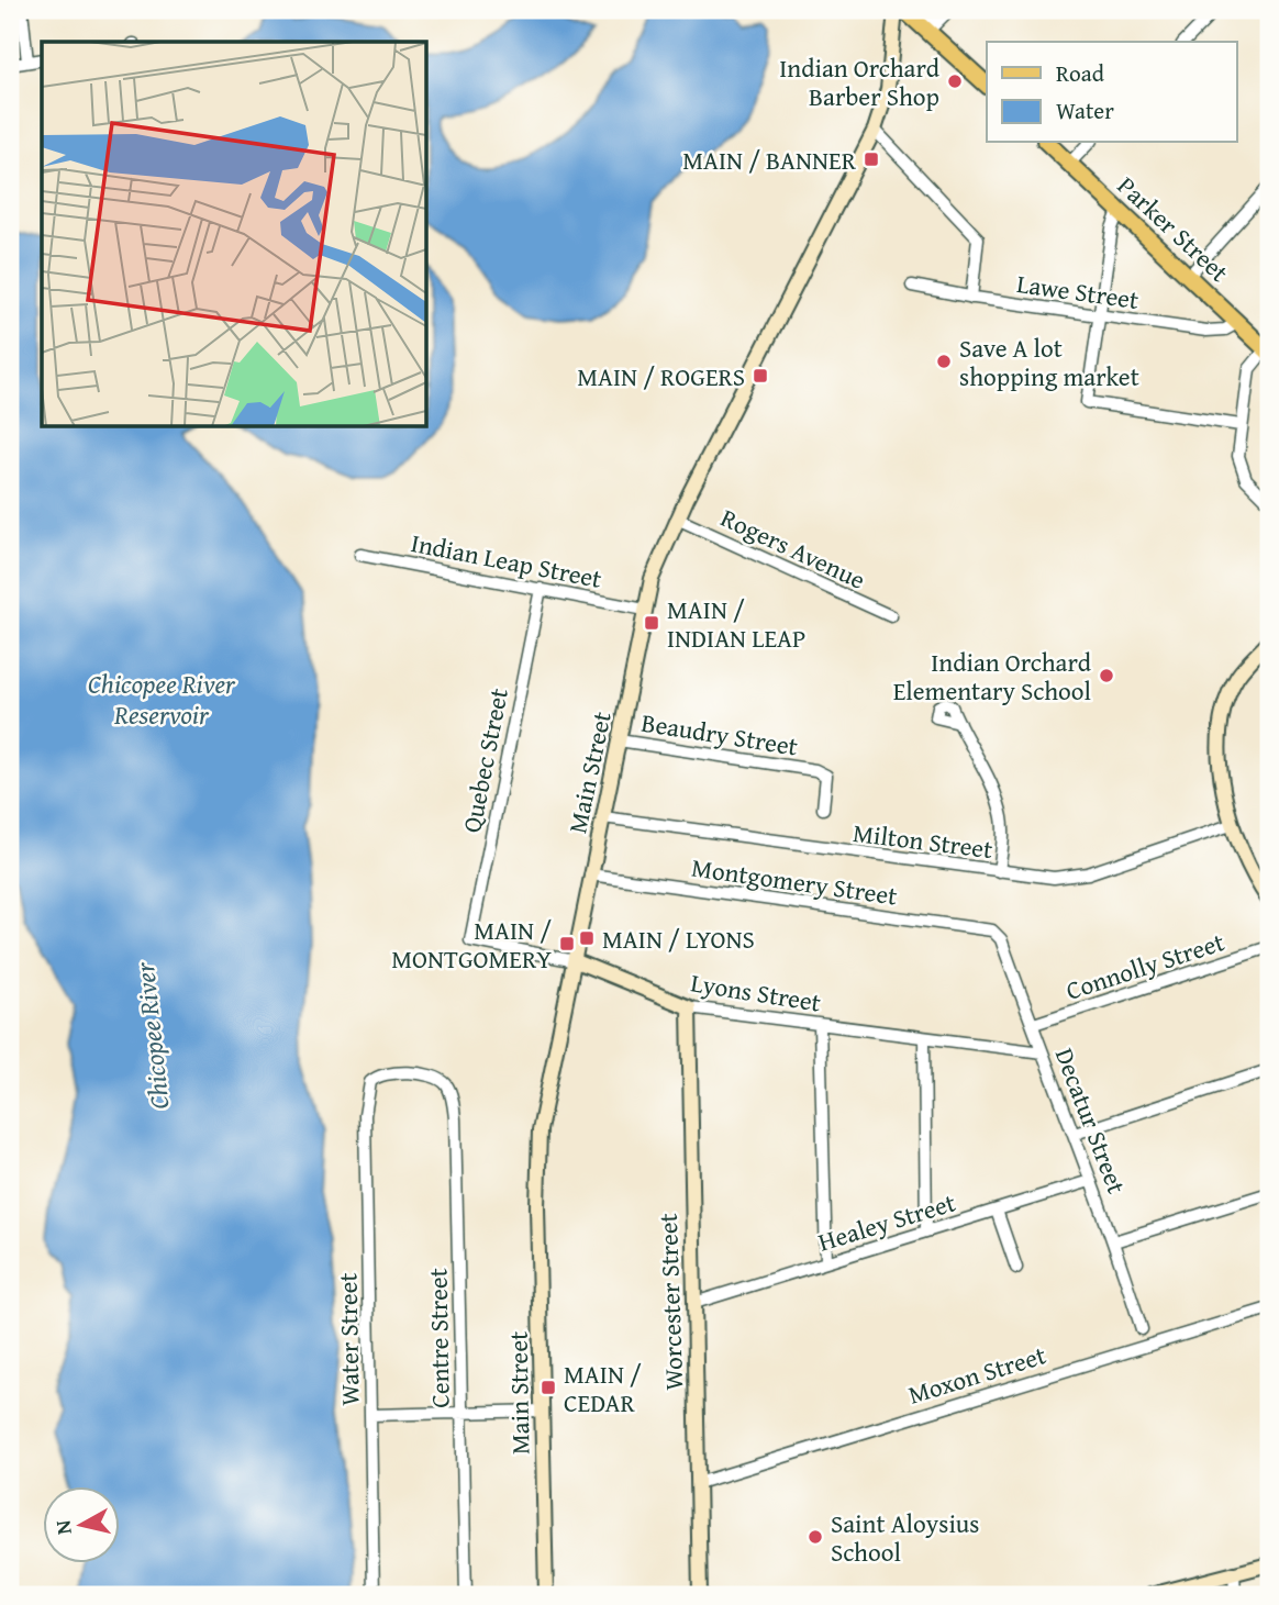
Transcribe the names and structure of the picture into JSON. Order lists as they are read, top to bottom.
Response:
{
  "streets": {
    "main road": [
      "Parker Street",
      "Main Street",
      "Lyons Street",
      "Worcester Street"
    ],
    "street": [
      "Lawe Street",
      "Rogers Avenue",
      "Indian Leap Street",
      "Beaudry Street",
      "Quebec Street",
      "Milton Street",
      "Montgomery Street",
      "Connolly Street",
      "Decatur Street",
      "Healey Street",
      "Centre Street",
      "Water Street",
      "Moxon Street"
    ]
  },
  "crossings": [
    ["Parker Street", "Lawe Street"],
    ["Rogers Avenue", "Main Street"],
    ["Indian Leap Street", "Quebec Street"],
    ["Indian Leap Street", "Main Street"],
    ["Beaudry Street", "Main Street"],
    ["Quebec Street", "Lyons Street"],
    ["Main Street", "Milton Street"],
    ["Main Street", "Montgomery Street"],
    ["Main Street", "Lyons Street"],
    ["Montgomery Street", "Decatur Street"],
    ["Connolly Street", "Decatur Street"],
    ["Lyons Street", "Decatur Street"],
    ["Lyons Street", "Worcester Street"],
    ["Decatur Street", "Healey Street"],
    ["Healey Street", "Worcester Street"],
    ["Worcester Street", "Moxon Street"],
    ["Centre Street", "Water Street"]
  ],
  "water": ["Chicopee River Reservoir", "Chicopee River"],
  "places": {
    "other": [
      "Indian Orchard Barber Shop",
      "Save A lot shopping market",
      "Indian Orchard Elementary School",
      "Saint Aloysius School"
    ],
    "transit": [
      "MAIN / BANNER",
      "MAIN / ROGERS",
      "MAIN / INDIAN LEAP",
      "MAIN / LYONS",
      "MAIN / MONTGOMERY",
      "MAIN / CEDAR"
    ]
  },
  "legend": ["Road", "Water"],
  "north": "left"
}
